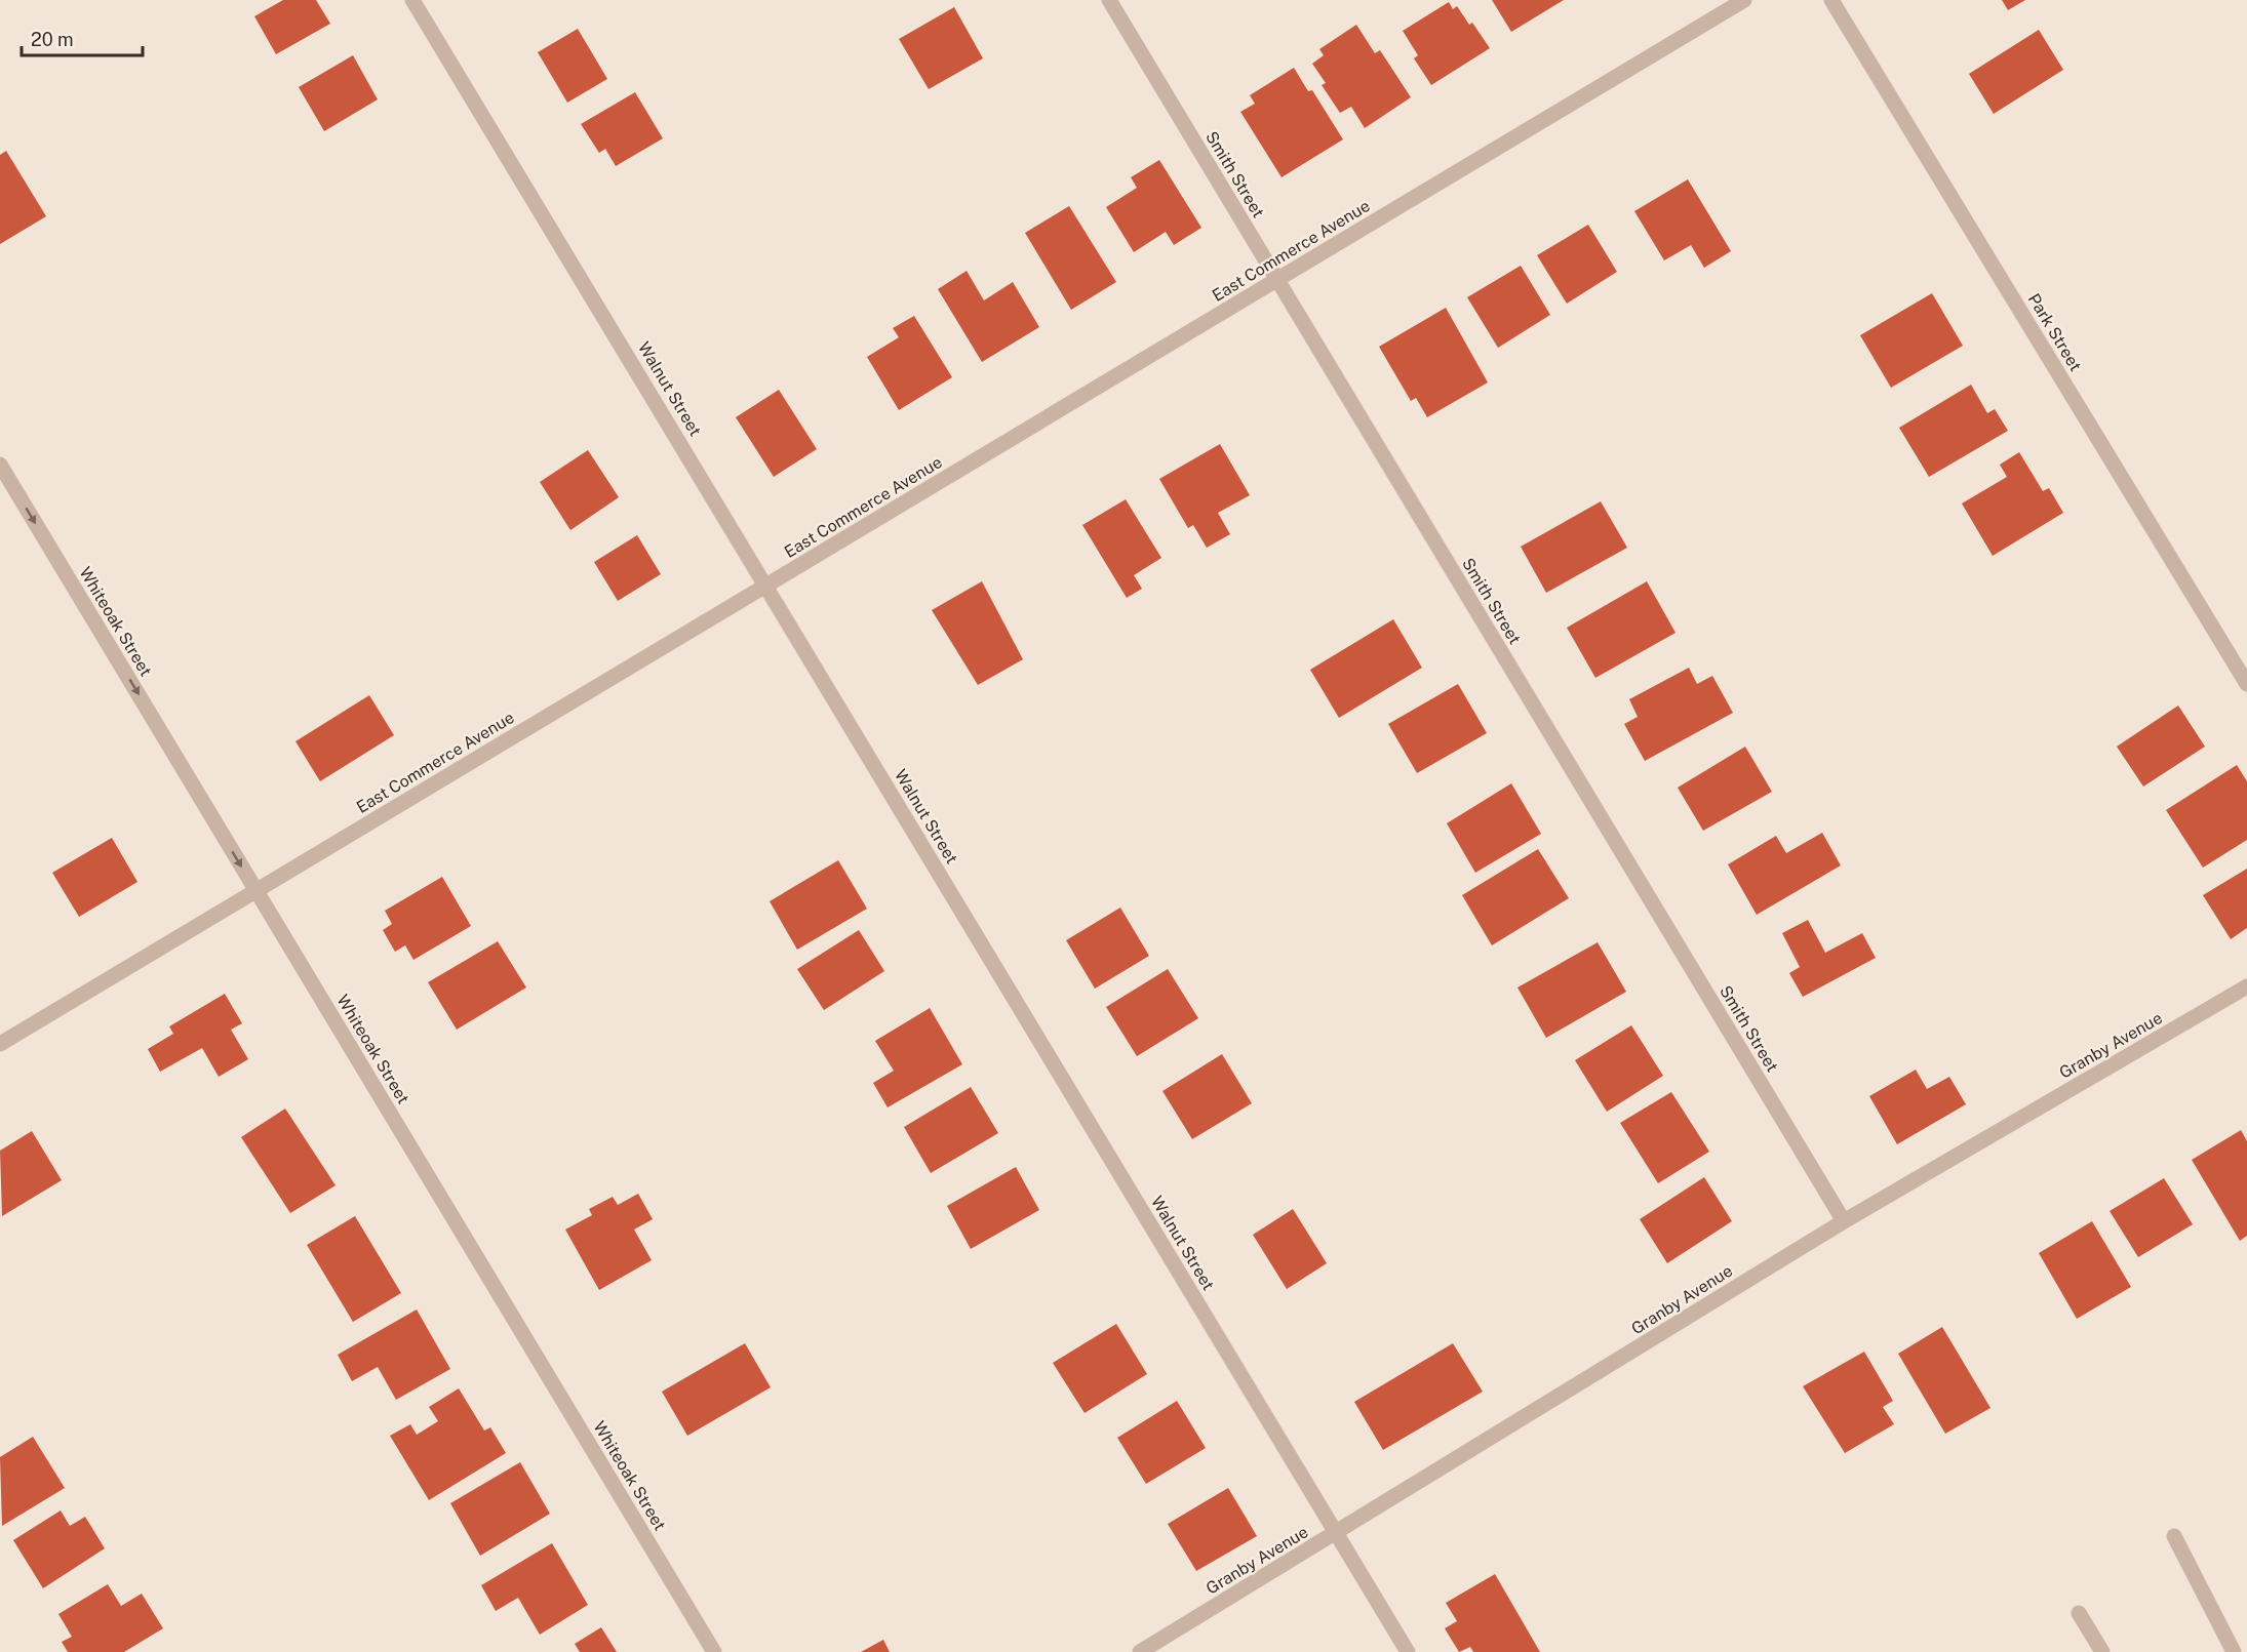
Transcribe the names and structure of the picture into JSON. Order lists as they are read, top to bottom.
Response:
{
  "streets": {
    "street": [
      "Smith Street",
      "East Commerce Avenue",
      "Park Street",
      "Walnut Street",
      "Whiteoak Street",
      "Granby Avenue"
    ]
  },
  "crossings": [
    ["Smith Street", "East Commerce Avenue"],
    ["Smith Street", "Granby Avenue"],
    ["East Commerce Avenue", "Walnut Street"],
    ["East Commerce Avenue", "Whiteoak Street"],
    ["Walnut Street", "Granby Avenue"]
  ],
  "one_way": ["Whiteoak Street"],
  "scale_bar": "20 m"
}
